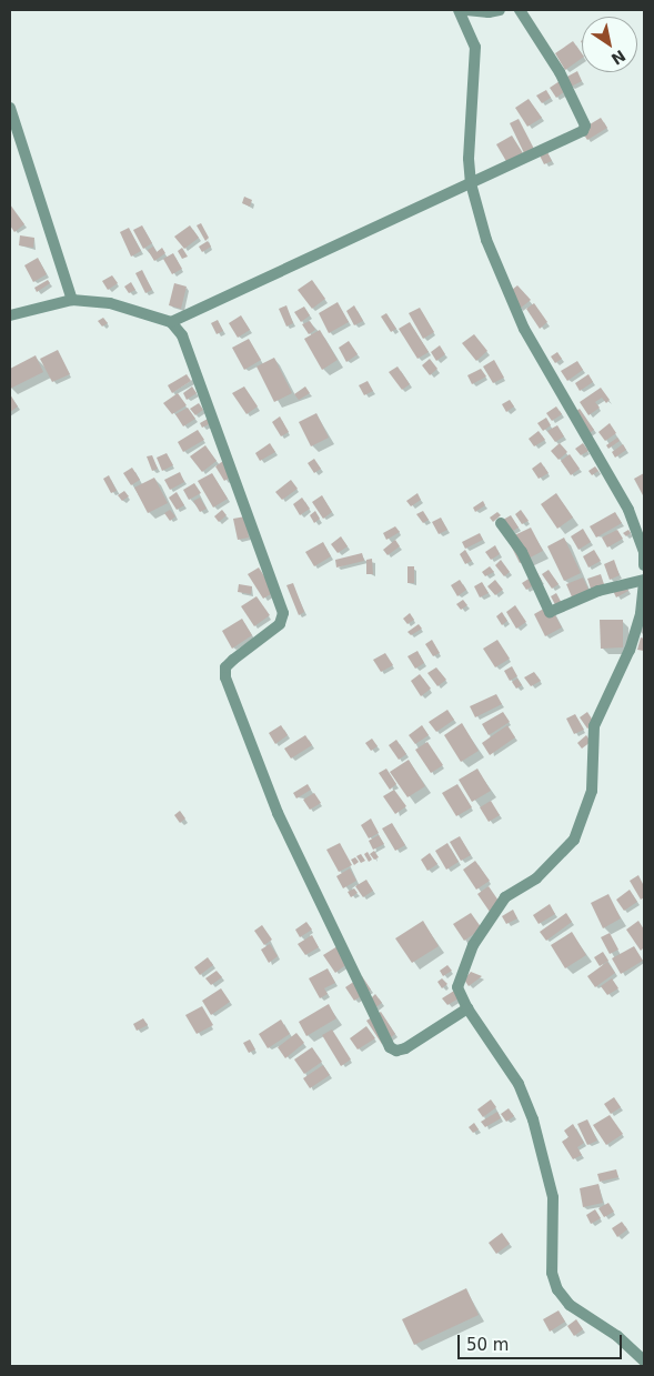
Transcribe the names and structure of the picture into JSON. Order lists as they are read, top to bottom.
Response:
{
  "scale_bar": "50 m",
  "north": "bottom right"
}
